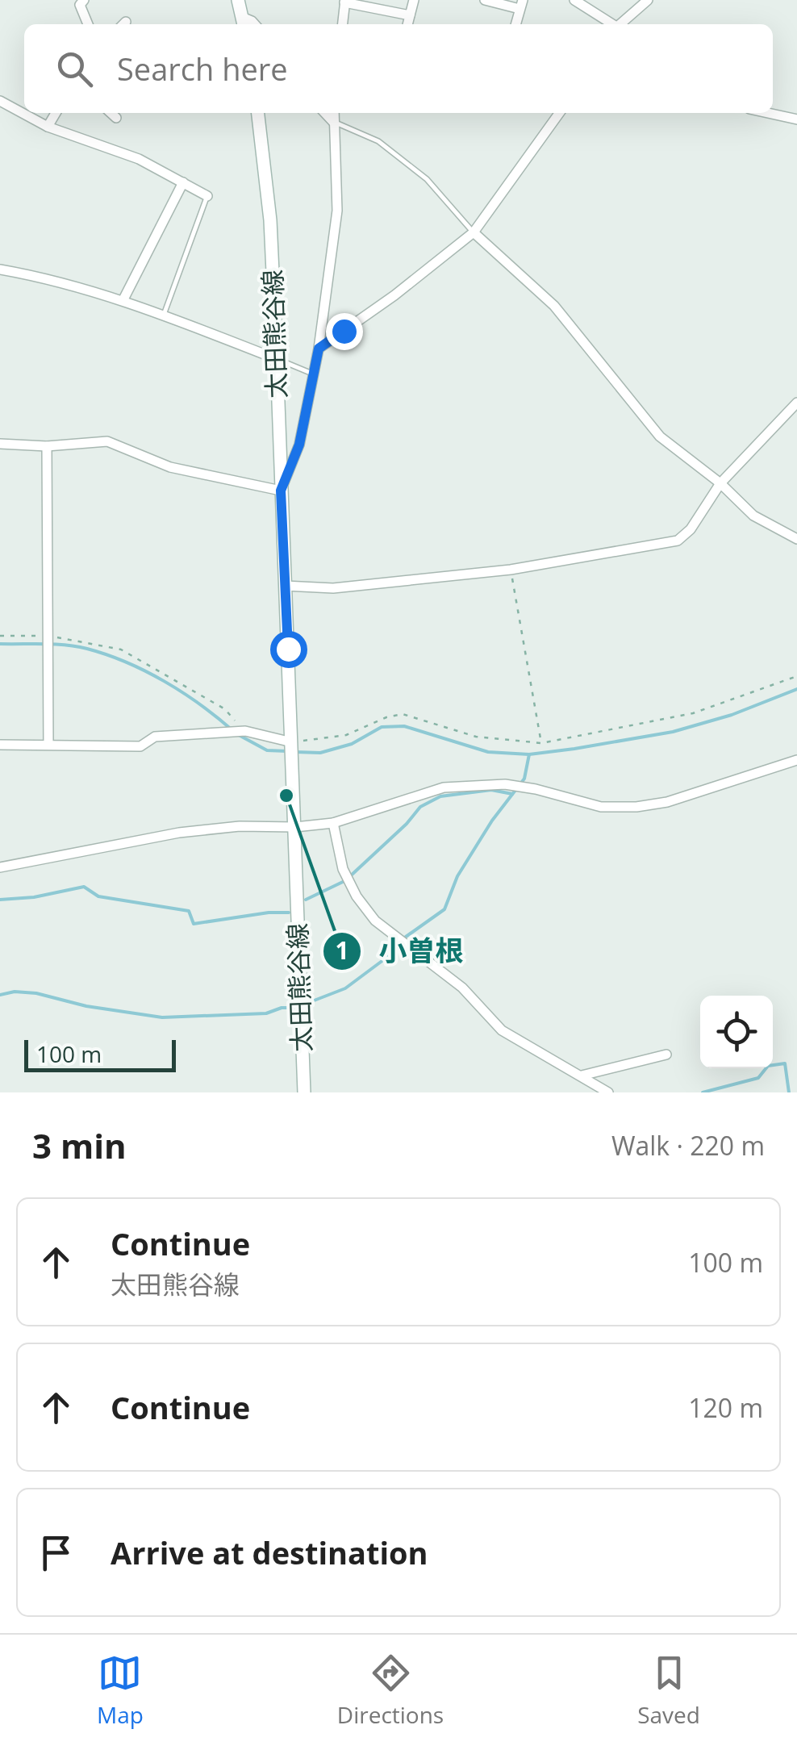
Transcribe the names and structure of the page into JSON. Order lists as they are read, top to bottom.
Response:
{
  "streets": {
    "main road": ["太田熊谷線"]
  },
  "places": ["小曽根"],
  "scale_bar": "100 m",
  "page": {
    "search": "Search here",
    "scale": "100 m",
    "heading": ["3 min", "Walk · 220 m"],
    "list": [
      ["Continue", "太田熊谷線", "100 m"],
      ["Continue", "120 m"],
      "Arrive at destination"
    ],
    "nav": ["Map", "Directions", "Saved"]
  }
}
